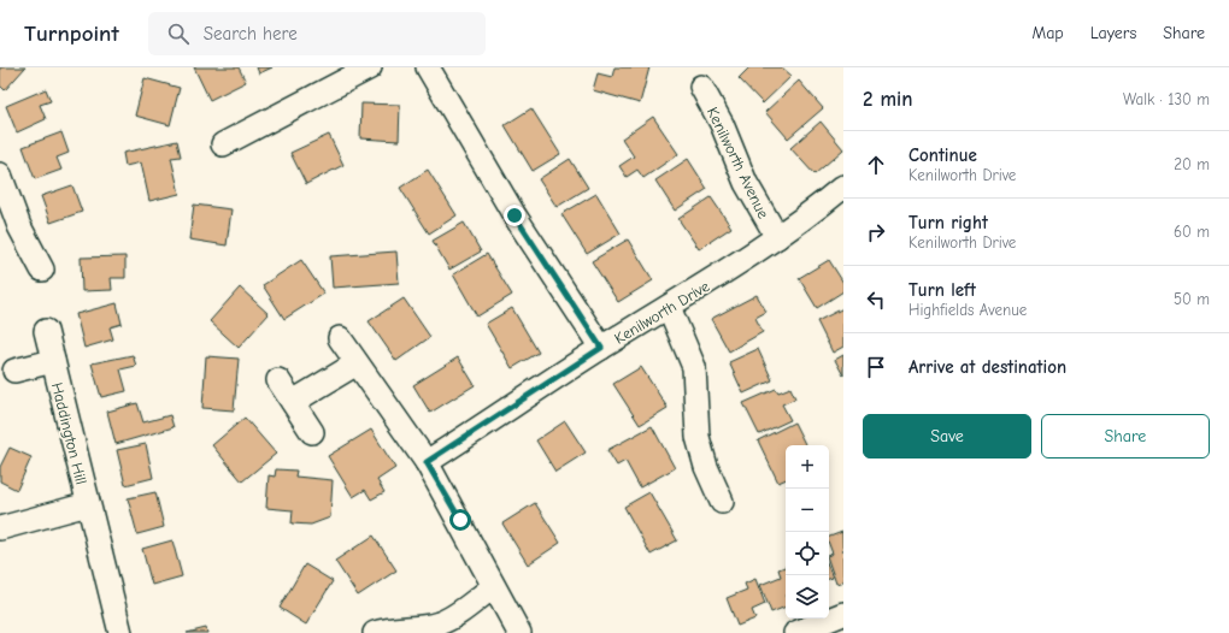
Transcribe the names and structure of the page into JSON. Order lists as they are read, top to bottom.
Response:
{
  "streets": {
    "street": ["Kenilworth Avenue", "Kenilworth Drive", "Haddington Hill"]
  },
  "crossings": [
    ["Kenilworth Avenue", "Kenilworth Drive"]
  ],
  "page": {
    "header": "Turnpoint",
    "search": "Search here",
    "nav": ["Map", "Layers", "Share"],
    "heading": ["2 min", "Walk · 130 m"],
    "list": [
      ["Continue", "Kenilworth Drive", "20 m"],
      ["Turn right", "Kenilworth Drive", "60 m"],
      ["Turn left", "Highfields Avenue", "50 m"],
      "Arrive at destination"
    ],
    "buttons": ["Save", "Share"],
    "map_buttons": ["+", "−"]
  }
}
